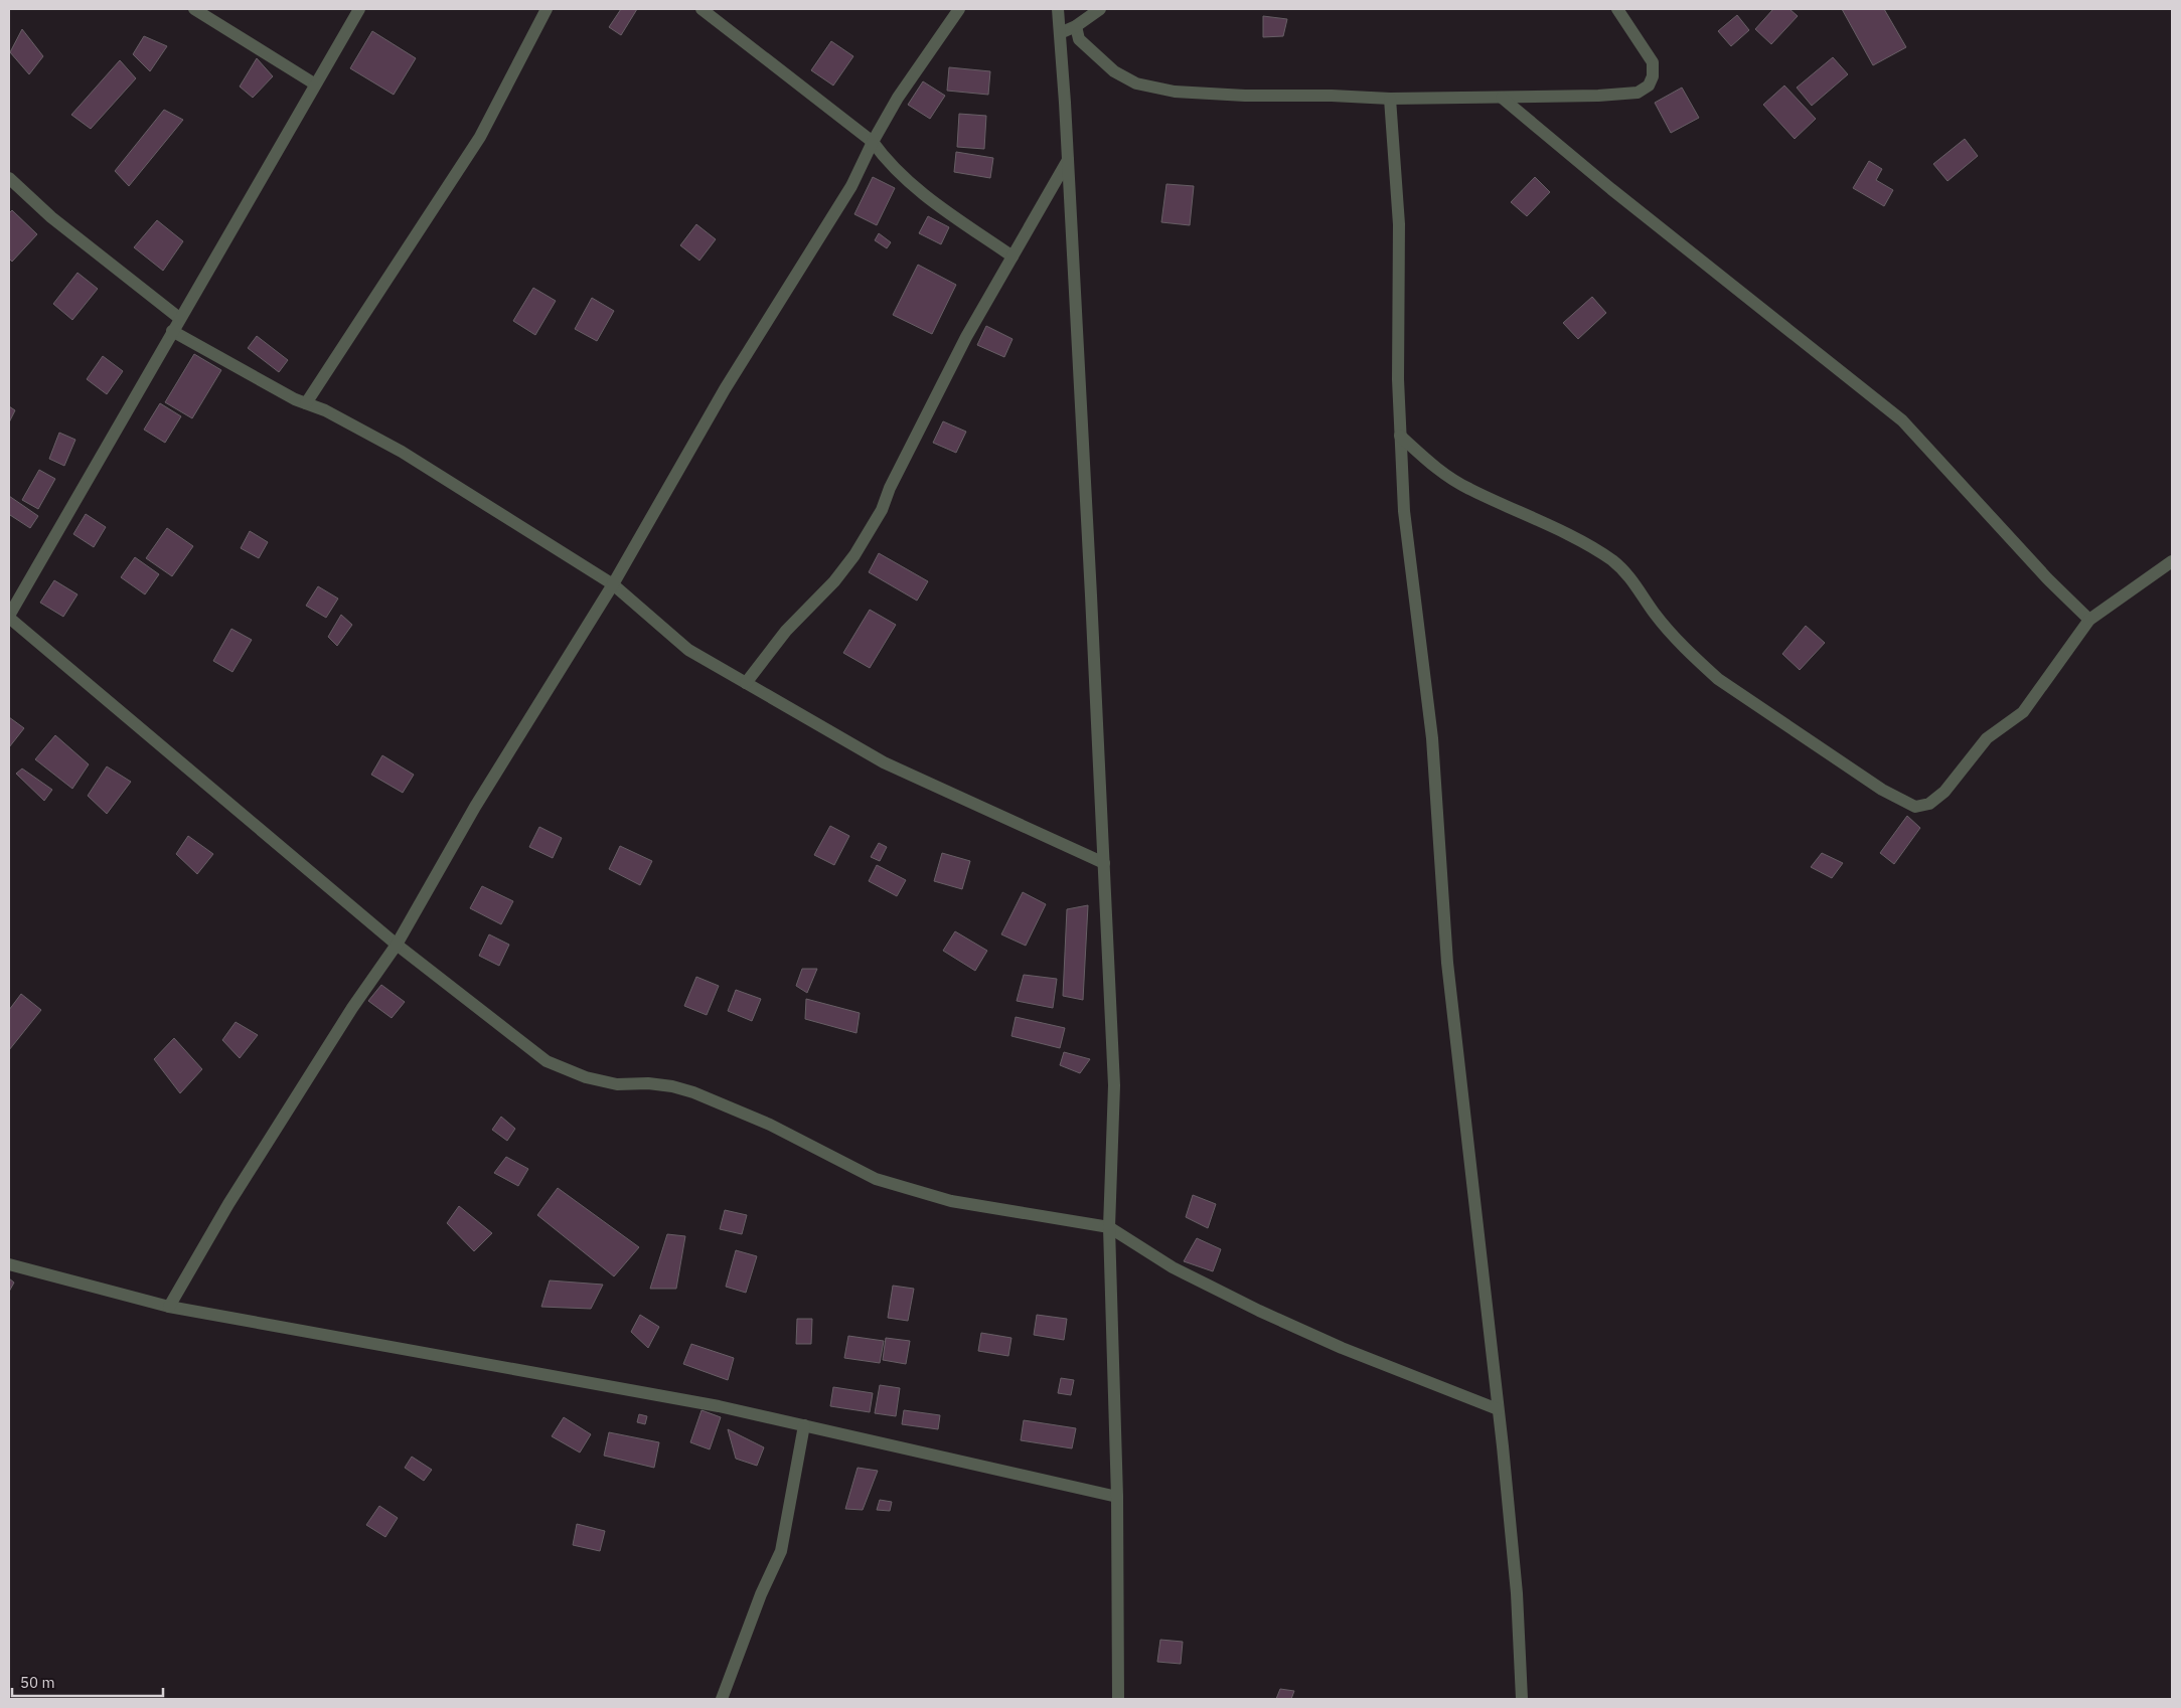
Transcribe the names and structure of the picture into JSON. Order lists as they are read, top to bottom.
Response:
{
  "scale_bar": "50 m"
}
